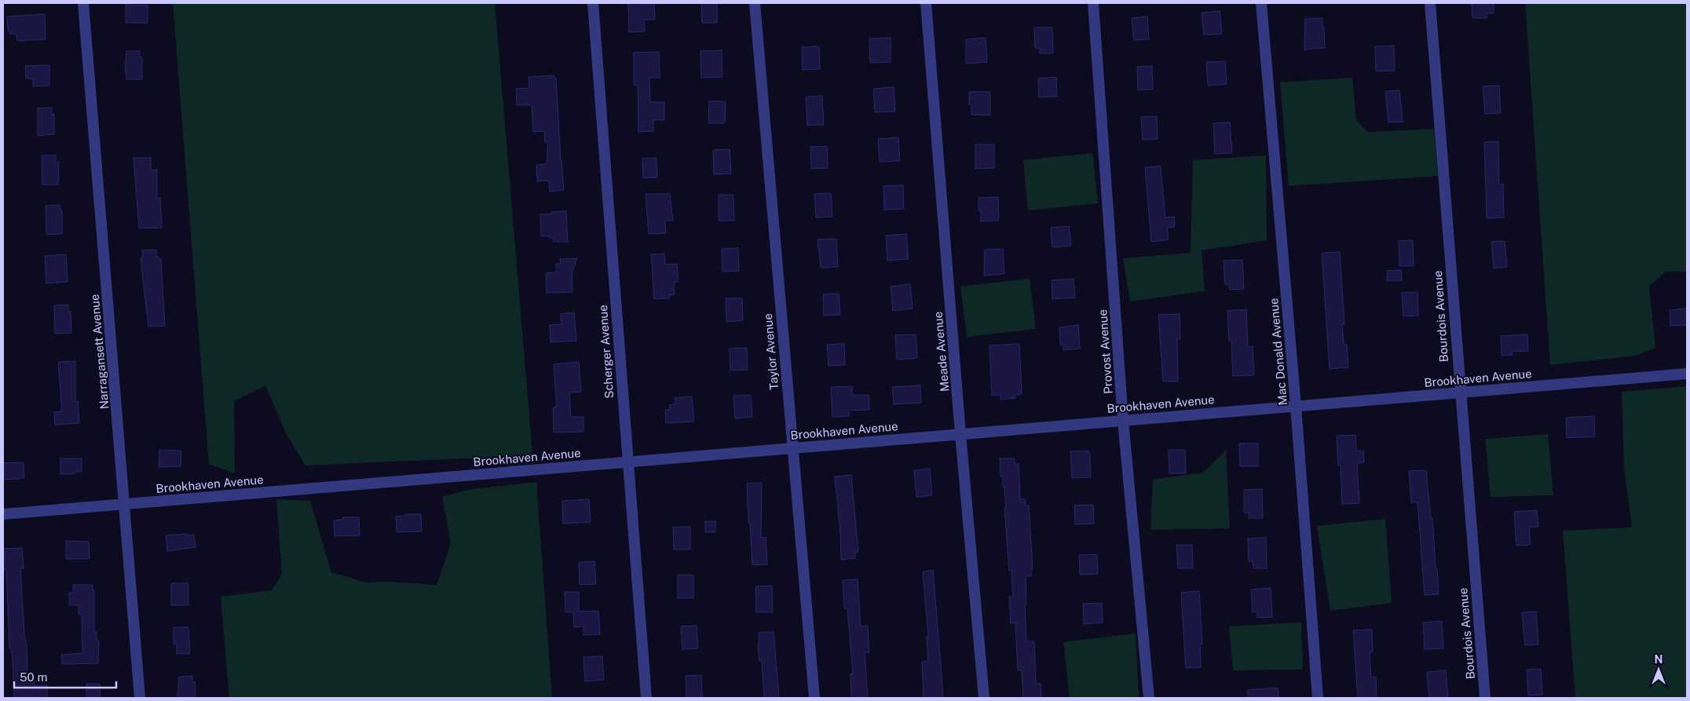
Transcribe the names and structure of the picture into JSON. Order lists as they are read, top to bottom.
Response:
{
  "streets": {
    "street": [
      "Bourdois Avenue",
      "Narragansett Avenue",
      "Scherger Avenue",
      "Taylor Avenue",
      "Meade Avenue",
      "Provost Avenue",
      "Mac Donald Avenue",
      "Brookhaven Avenue"
    ]
  },
  "crossings": [
    ["Bourdois Avenue", "Brookhaven Avenue"],
    ["Narragansett Avenue", "Brookhaven Avenue"],
    ["Scherger Avenue", "Brookhaven Avenue"],
    ["Taylor Avenue", "Brookhaven Avenue"],
    ["Meade Avenue", "Brookhaven Avenue"],
    ["Provost Avenue", "Brookhaven Avenue"],
    ["Mac Donald Avenue", "Brookhaven Avenue"]
  ],
  "scale_bar": "50 m",
  "north": "top"
}
